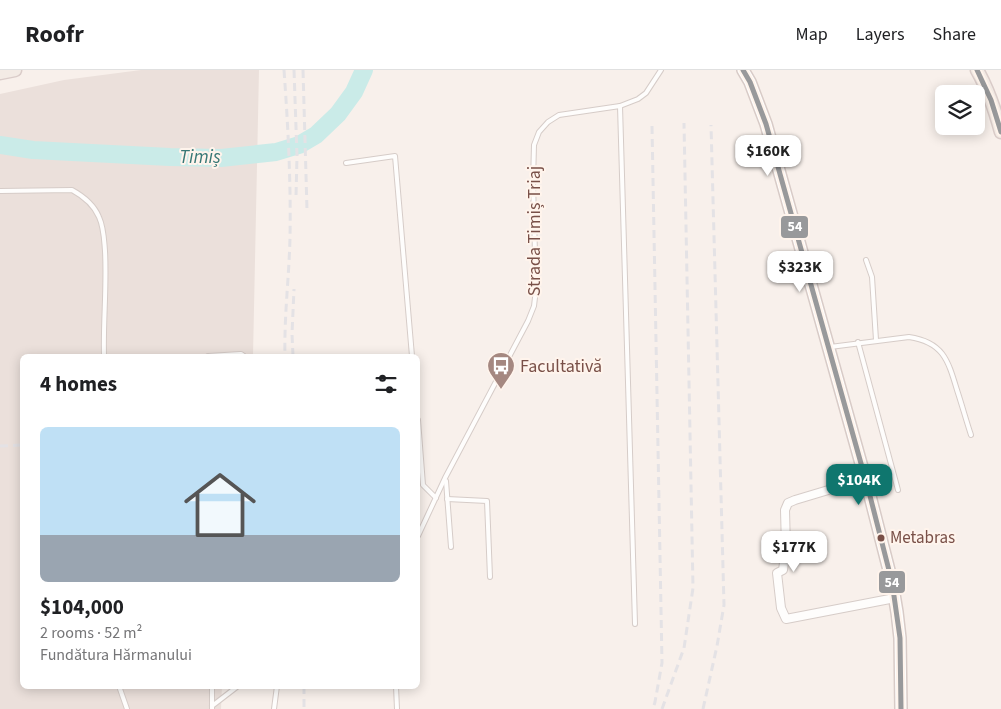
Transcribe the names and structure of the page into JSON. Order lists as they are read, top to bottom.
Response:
{
  "streets": {
    "lane": ["Strada Timiș Triaj"]
  },
  "water": ["Timiș"],
  "places": {
    "bus stop": ["Facultativă"],
    "other": ["Metabras"]
  },
  "lines": ["transit line 54"],
  "page": {
    "header": "Roofr",
    "nav": ["Map", "Layers", "Share"],
    "price": [
      "$160K",
      "$323K",
      "$104K",
      "$177K"
    ],
    "heading": "4 homes",
    "list": [
      {
        "name": "$104,000",
        "note": "2 rooms · 52 m² · Fundătura Hărmanului"
      }
    ]
  }
}
